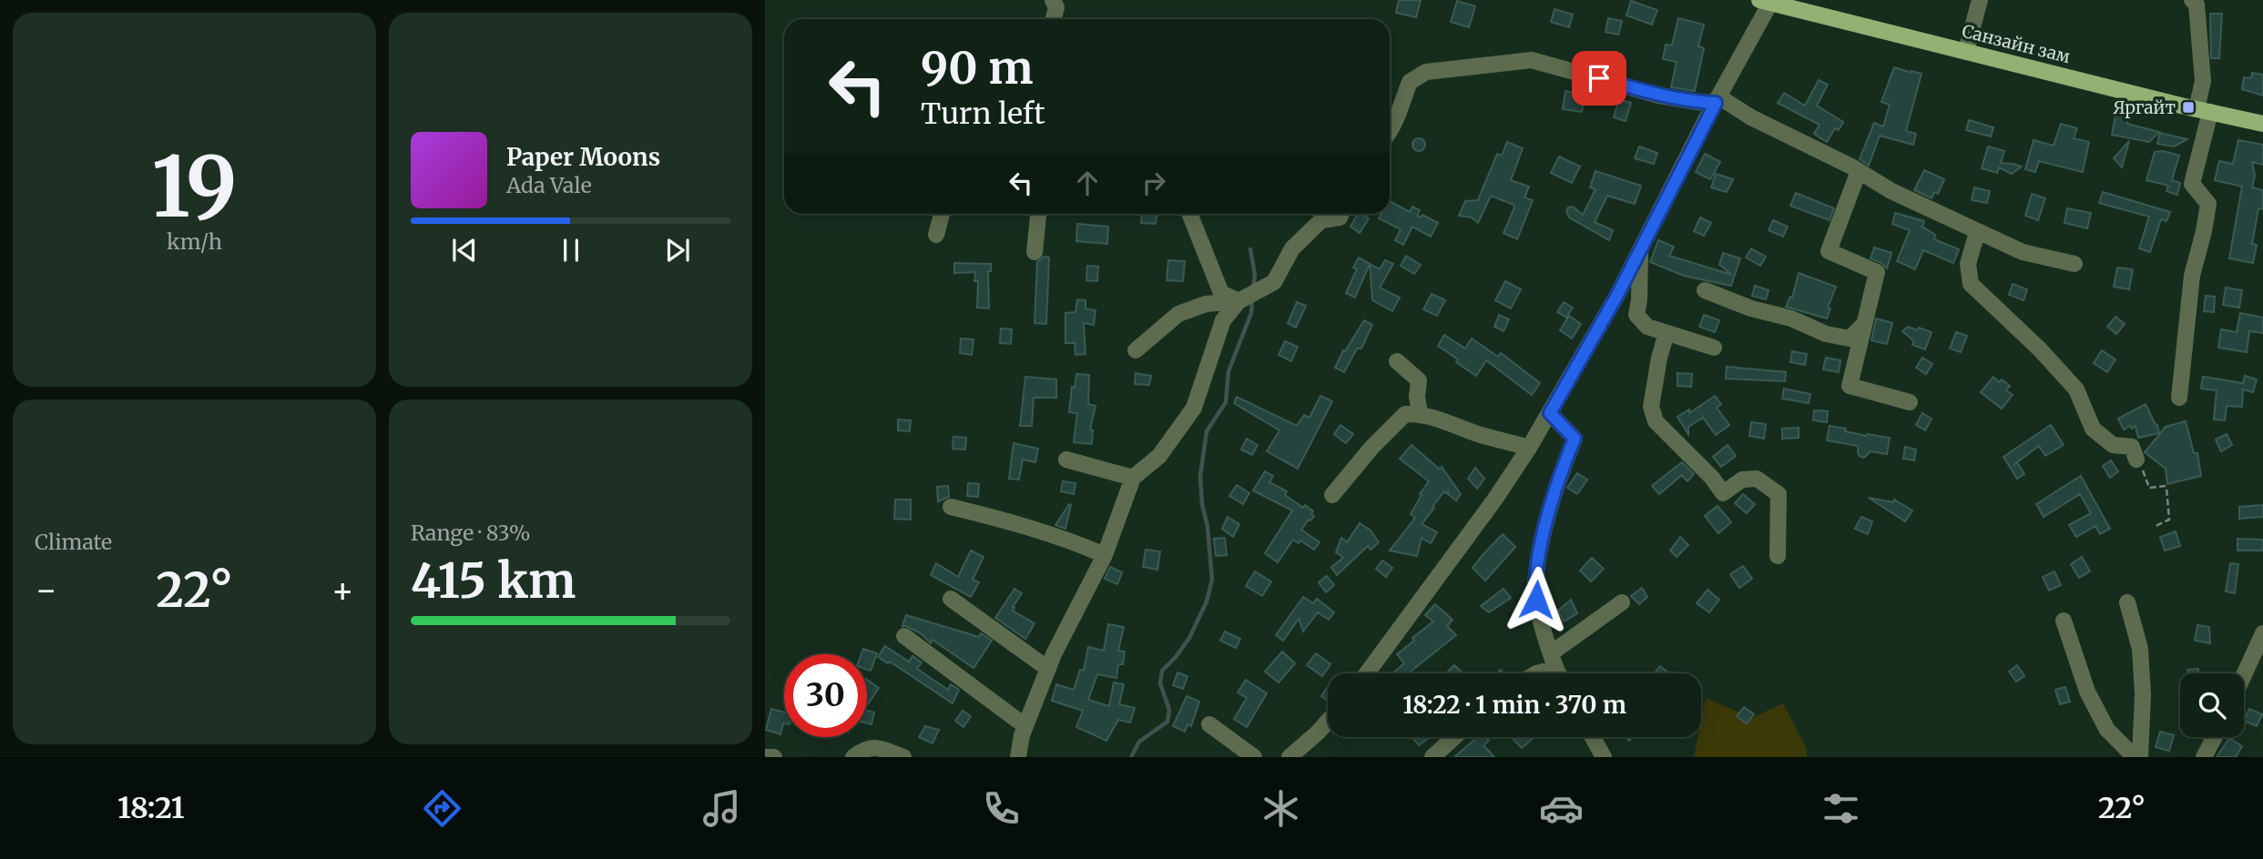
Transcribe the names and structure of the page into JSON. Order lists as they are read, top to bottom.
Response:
{
  "streets": {
    "main road": ["Санзайн зам"]
  },
  "places": {
    "transit": ["Яргайт"]
  },
  "page": {
    "tile": [
      ["19", "km/h"],
      "Climate",
      ["Range · 83%", "415 km"]
    ],
    "turn": ["90 m", "Turn left"],
    "song": ["Paper Moons", "Ada Vale"],
    "heat": ["−", "22°", "+"],
    "limit": "30",
    "trip": "18:22 · 1 min · 370 m",
    "tabs": ["18:21", "22°"]
  }
}
